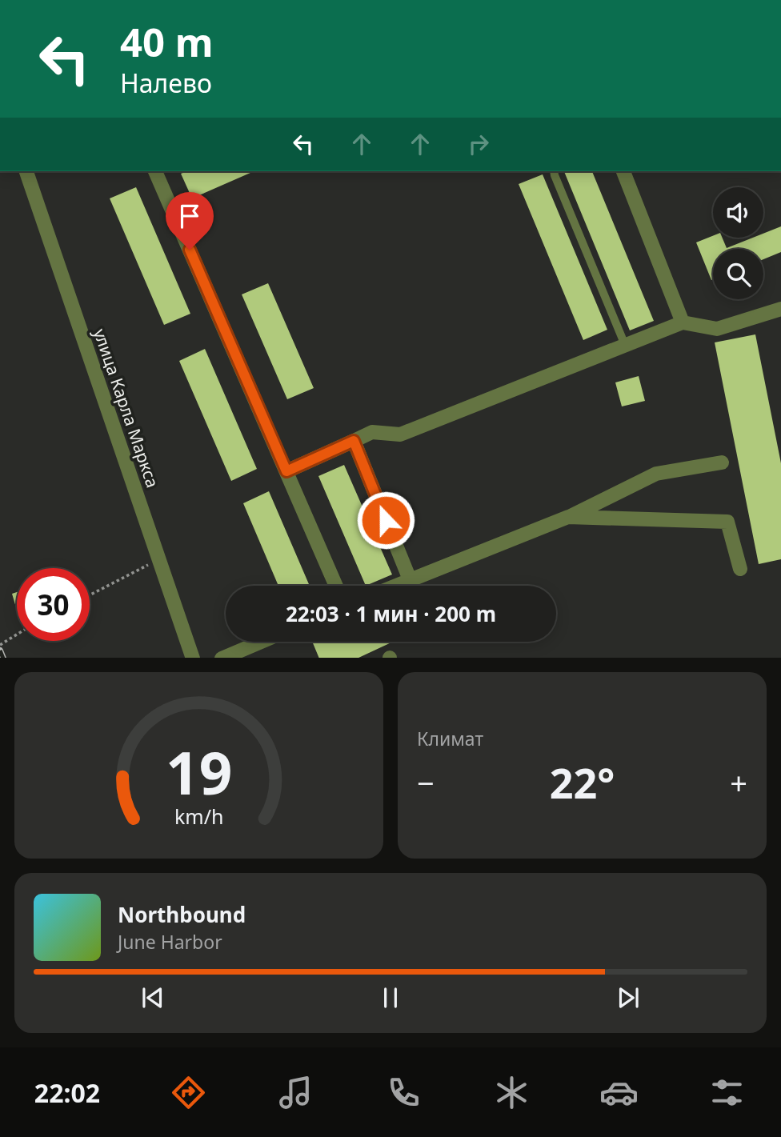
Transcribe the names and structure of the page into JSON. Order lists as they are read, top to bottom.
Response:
{
  "streets": {
    "street": ["улица Карла Маркса"]
  },
  "page": {
    "turn": ["40 m", "Налево"],
    "limit": "30",
    "trip": "22:03 · 1 мин · 200 m",
    "tile": "Климат",
    "heat": ["−", "22°", "+"],
    "song": ["Northbound", "June Harbor"],
    "tabs": "22:02",
    "gauge": ["19", "km/h"]
  }
}
